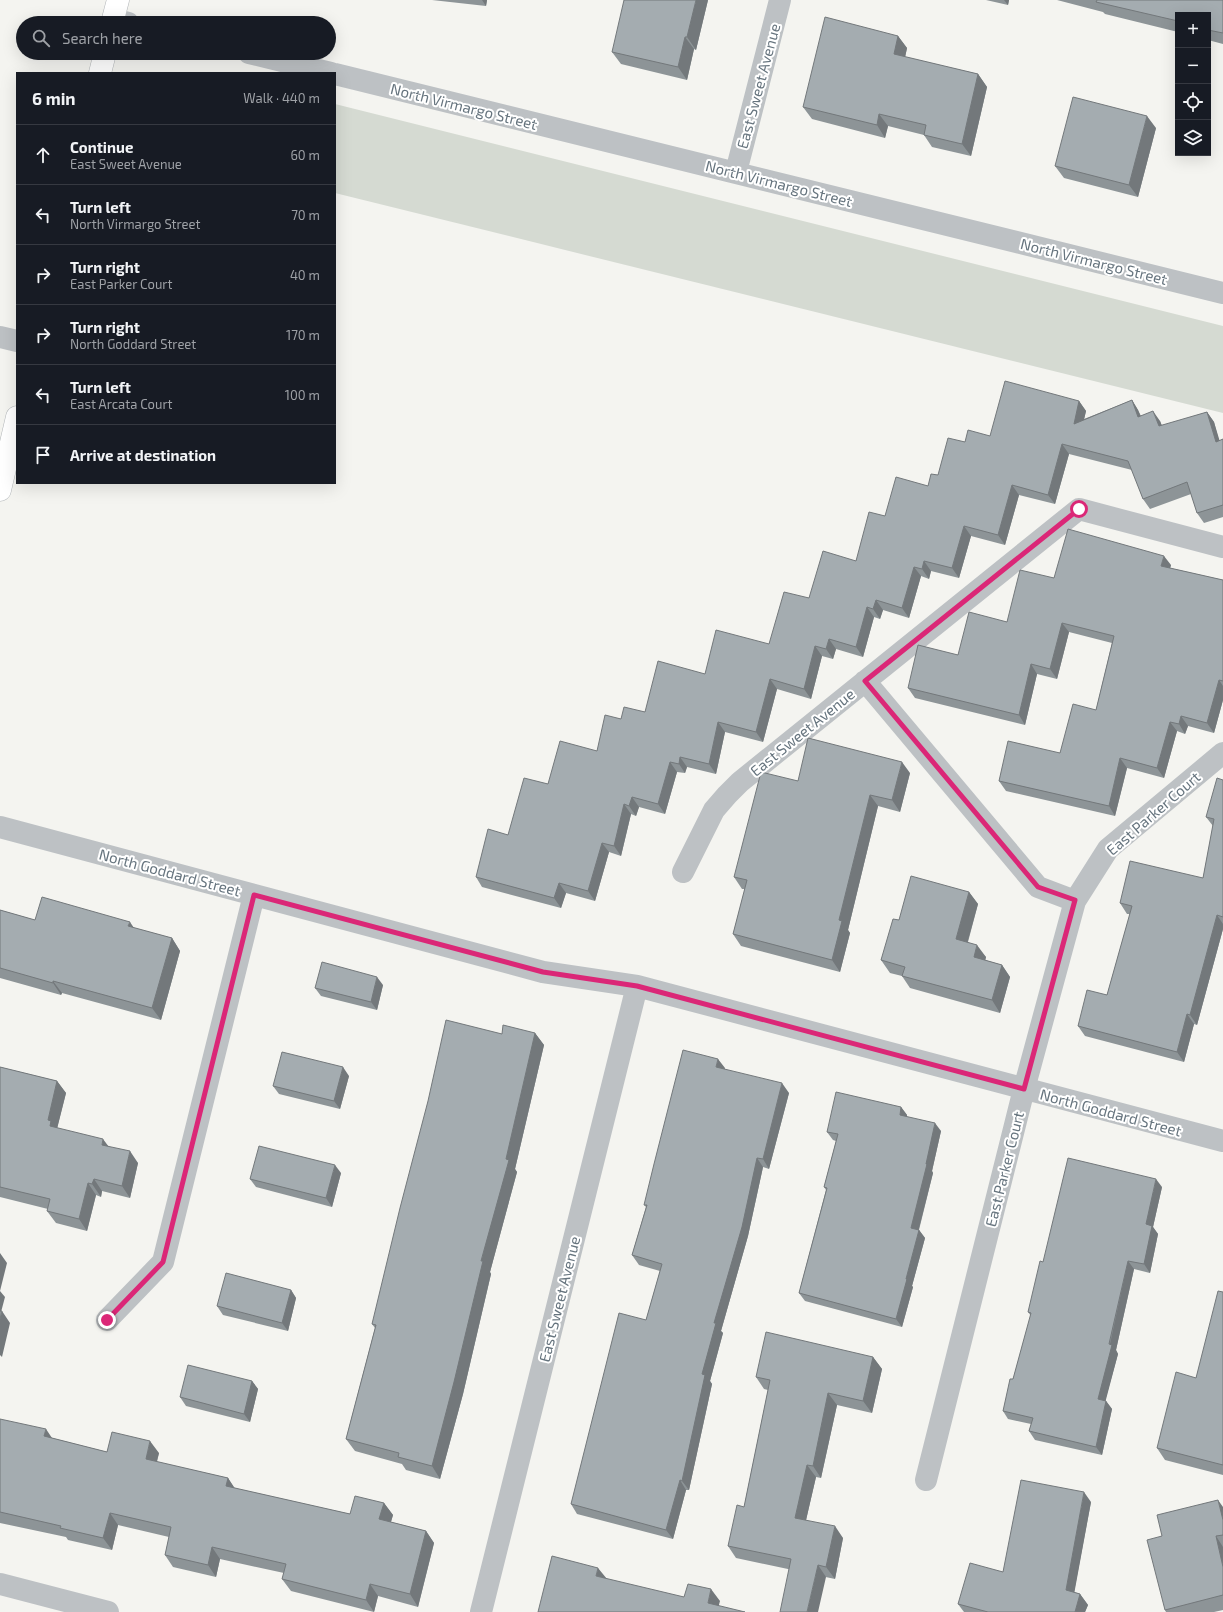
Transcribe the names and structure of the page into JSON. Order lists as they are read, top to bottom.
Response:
{
  "streets": {
    "street": [
      "East Sweet Avenue",
      "North Virmargo Street",
      "East Parker Court",
      "North Goddard Street"
    ]
  },
  "crossings": [
    ["East Sweet Avenue", "North Virmargo Street"],
    ["East Sweet Avenue", "North Goddard Street"],
    ["East Parker Court", "North Goddard Street"]
  ],
  "page": {
    "map_buttons": ["+", "−"],
    "search": "Search here",
    "heading": ["6 min", "Walk · 440 m"],
    "list": [
      ["Continue", "East Sweet Avenue", "60 m"],
      ["Turn left", "North Virmargo Street", "70 m"],
      ["Turn right", "East Parker Court", "40 m"],
      ["Turn right", "North Goddard Street", "170 m"],
      ["Turn left", "East Arcata Court", "100 m"],
      "Arrive at destination"
    ]
  }
}
